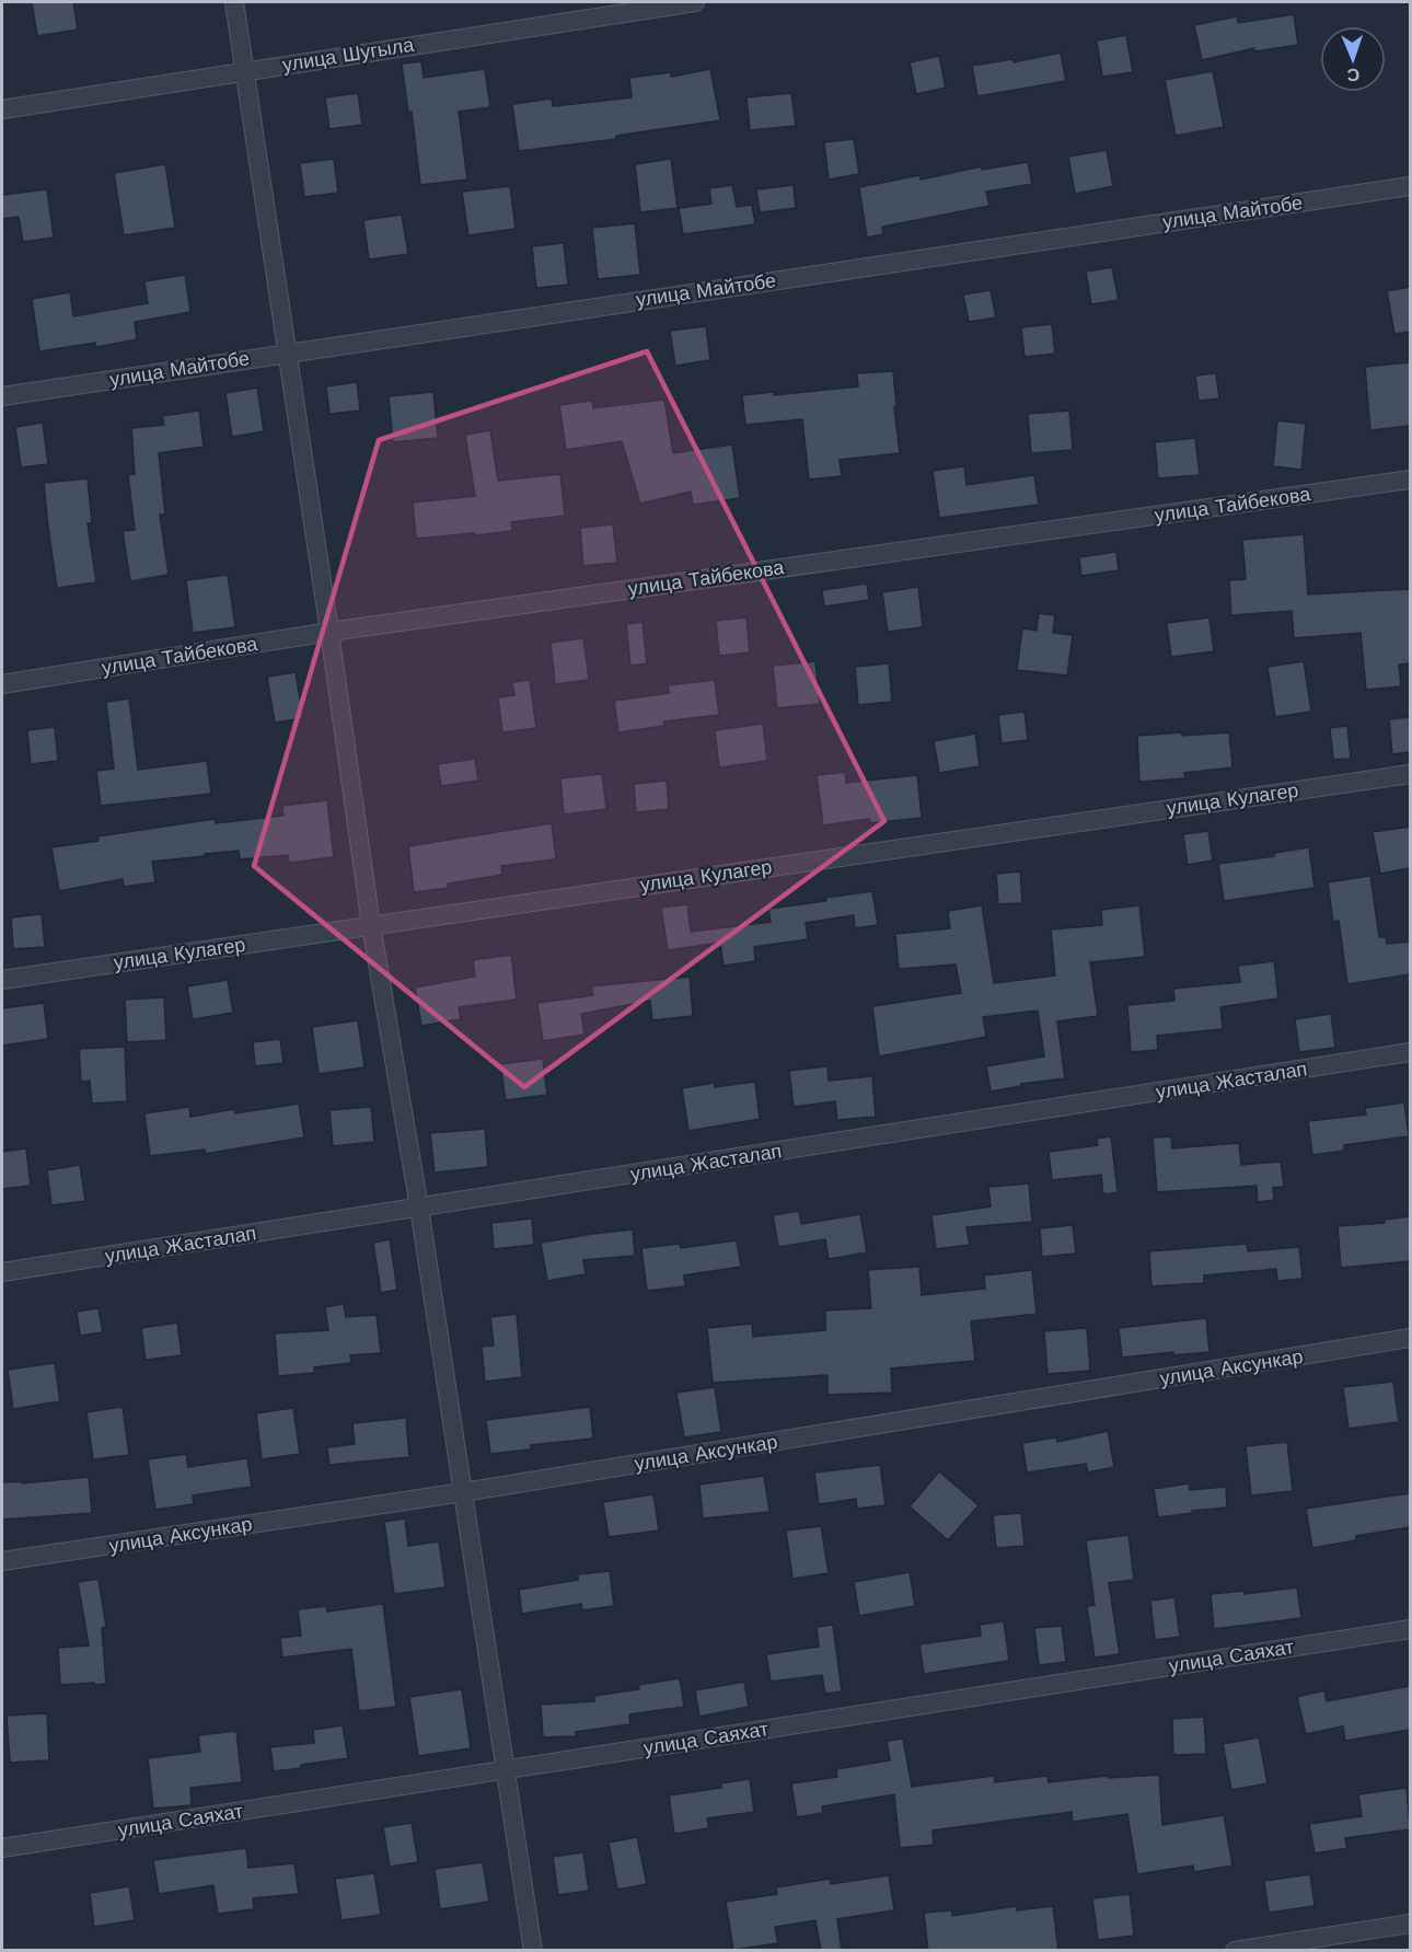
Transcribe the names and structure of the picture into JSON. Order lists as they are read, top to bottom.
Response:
{
  "streets": {
    "street": [
      "улица Шугыла",
      "улица Майтобе",
      "улица Тайбекова",
      "улица Кулагер",
      "улица Жасталап",
      "улица Аксункар",
      "улица Саяхат"
    ]
  },
  "north": "bottom"
}
